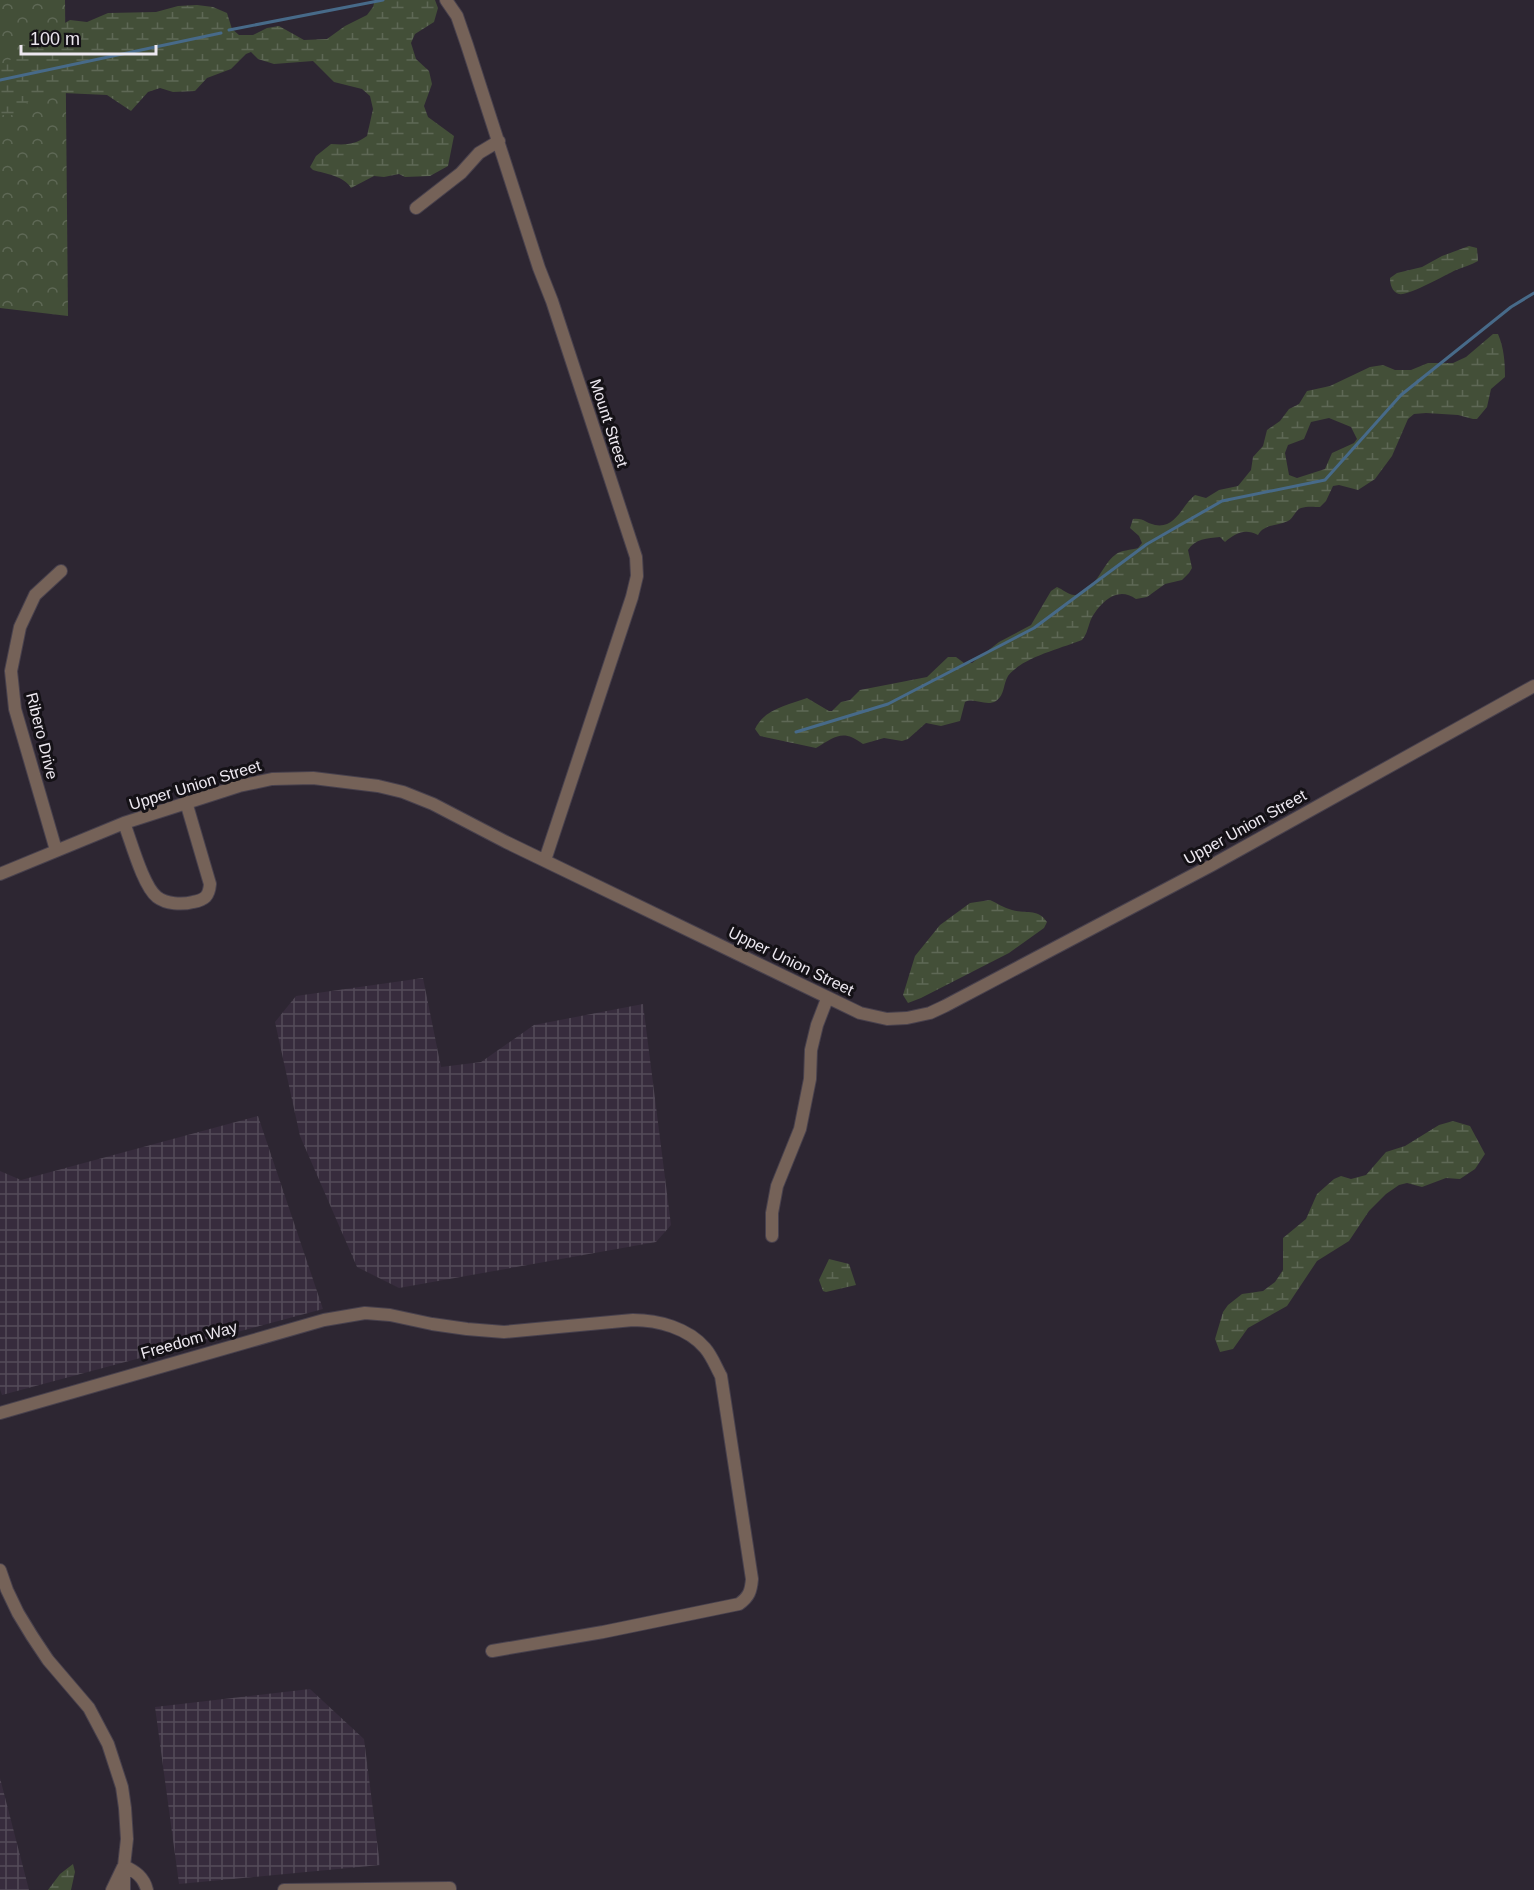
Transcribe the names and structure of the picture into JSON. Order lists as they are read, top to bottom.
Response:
{
  "streets": {
    "street": [
      "Mount Street",
      "Ribero Drive",
      "Upper Union Street",
      "Freedom Way"
    ]
  },
  "crossings": [
    ["Mount Street", "Upper Union Street"],
    ["Ribero Drive", "Upper Union Street"]
  ],
  "scale_bar": "100 m"
}
